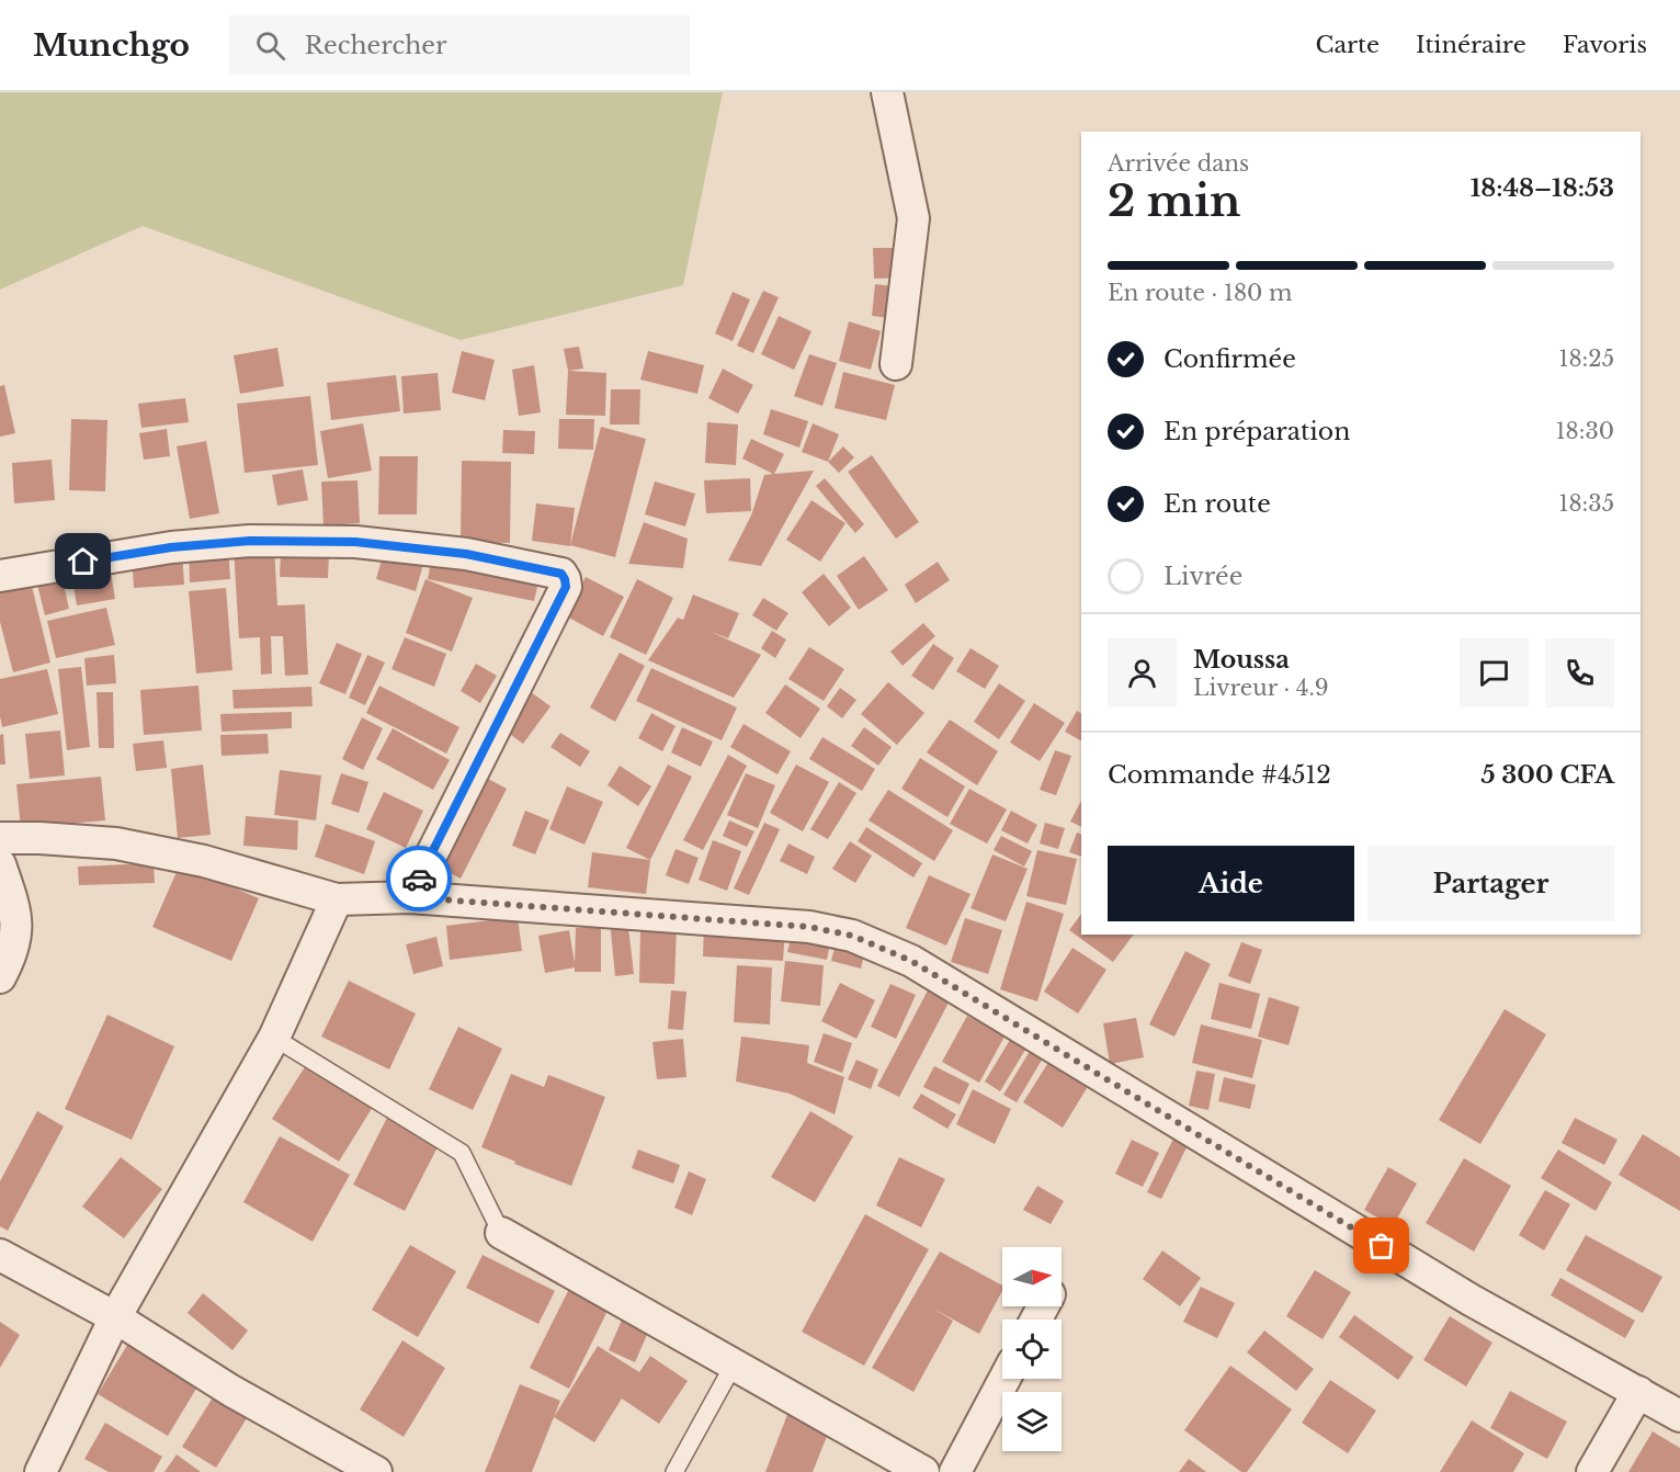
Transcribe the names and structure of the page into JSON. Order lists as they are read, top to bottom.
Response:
{
  "north": "right",
  "page": {
    "header": "Munchgo",
    "search": "Rechercher",
    "nav": ["Carte", "Itinéraire", "Favoris"],
    "heading": ["2 min", "Arrivée dans", "18:48–18:53"],
    "panel": [
      "Moussa",
      "Livreur · 4.9",
      "Commande #4512",
      "5 300 CFA"
    ],
    "bar": "En route · 180 m",
    "list": [
      ["Confirmée", "18:25"],
      ["En préparation", "18:30"],
      ["En route", "18:35"],
      "Livrée"
    ],
    "buttons": ["Aide", "Partager"]
  }
}
